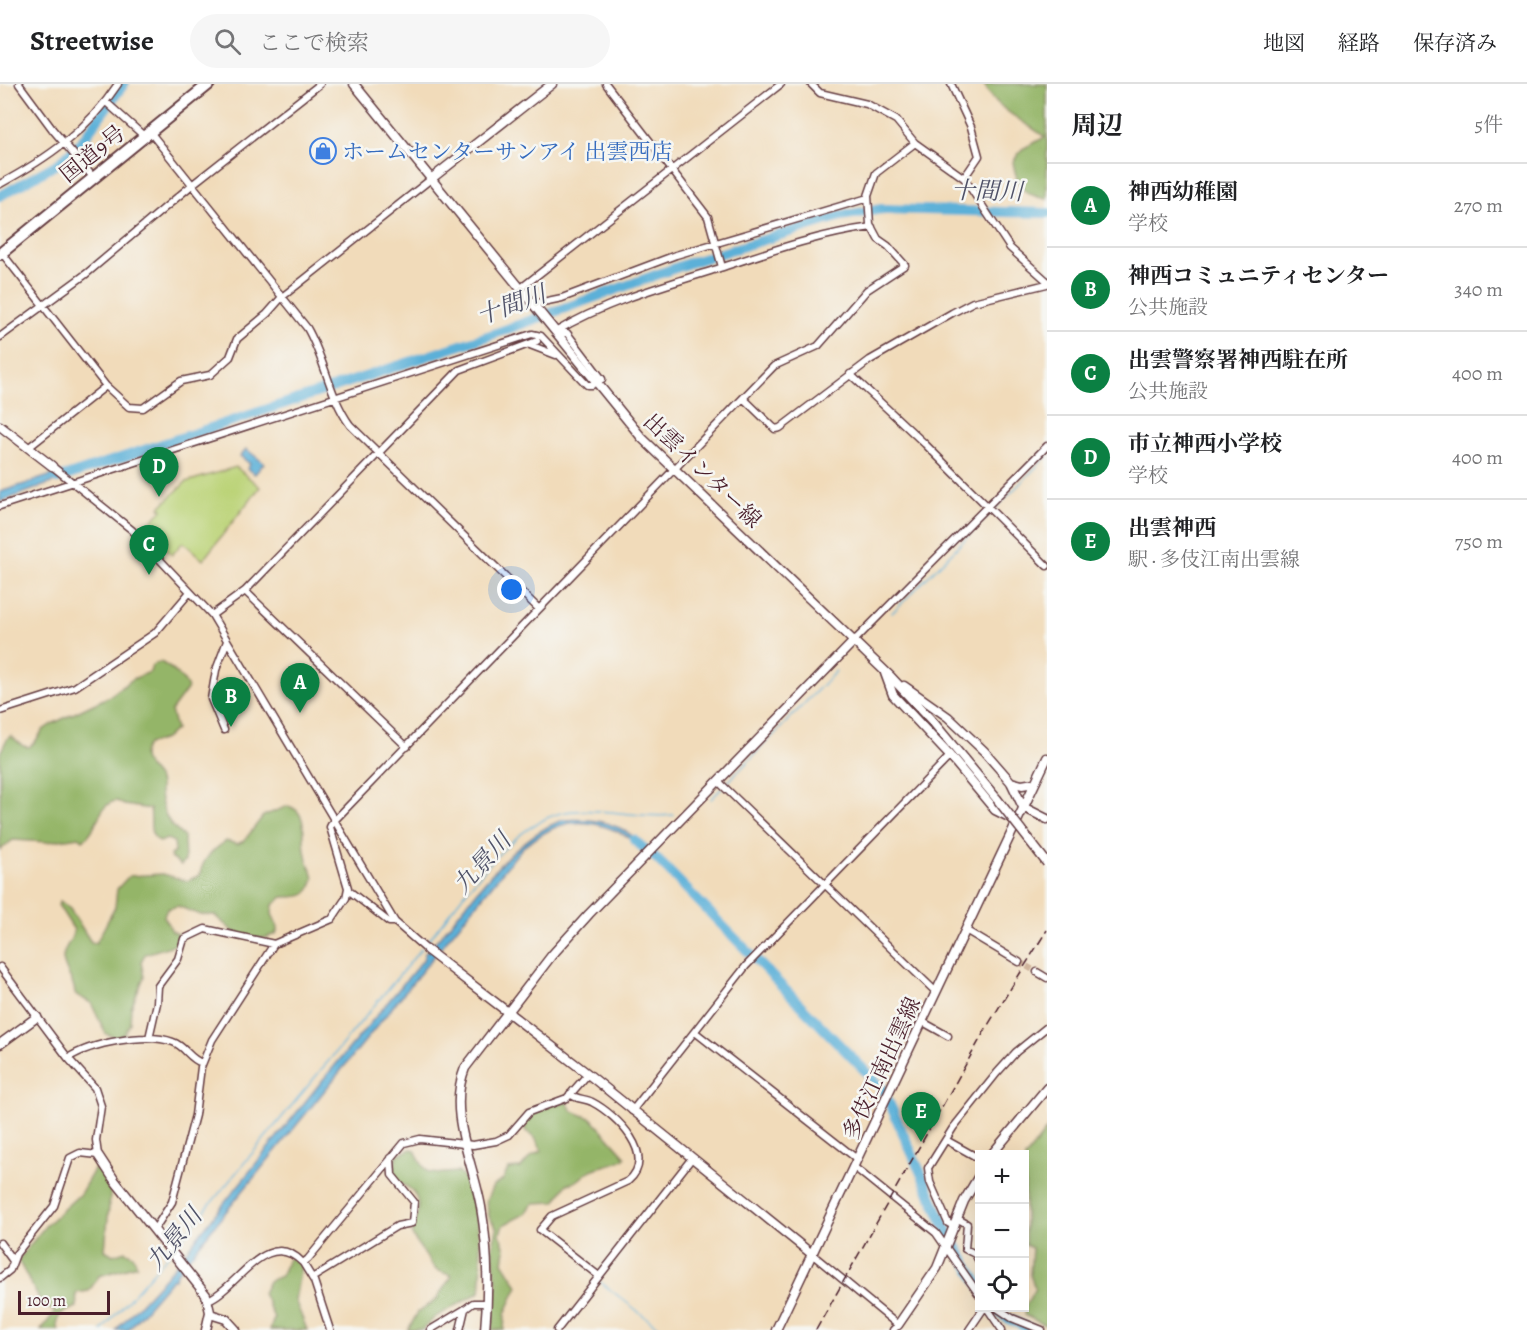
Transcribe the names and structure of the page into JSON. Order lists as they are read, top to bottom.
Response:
{
  "streets": {
    "highway": ["国道9号"],
    "street": ["出雲インター線", "多伎江南出雲線"]
  },
  "water": ["十間川", "九景川"],
  "places": {
    "shop": ["ホームセンターサンアイ 出雲西店"]
  },
  "scale_bar": "100 m",
  "page": {
    "header": "Streetwise",
    "search": "ここで検索",
    "nav": ["地図", "経路", "保存済み"],
    "heading": ["周辺", "5件"],
    "list": [
      {
        "mark": "A",
        "name": "神西幼稚園",
        "note": "学校",
        "value": "270 m"
      },
      {
        "mark": "B",
        "name": "神西コミュニティセンター",
        "note": "公共施設",
        "value": "340 m"
      },
      {
        "mark": "C",
        "name": "出雲警察署神西駐在所",
        "note": "公共施設",
        "value": "400 m"
      },
      {
        "mark": "D",
        "name": "市立神西小学校",
        "note": "学校",
        "value": "400 m"
      },
      {
        "mark": "E",
        "name": "出雲神西",
        "note": "駅 · 多伎江南出雲線",
        "value": "750 m"
      }
    ],
    "pins": [
      "D",
      "C",
      "A",
      "B",
      "E"
    ],
    "map_buttons": ["+", "−"],
    "scale": "100 m"
  }
}
